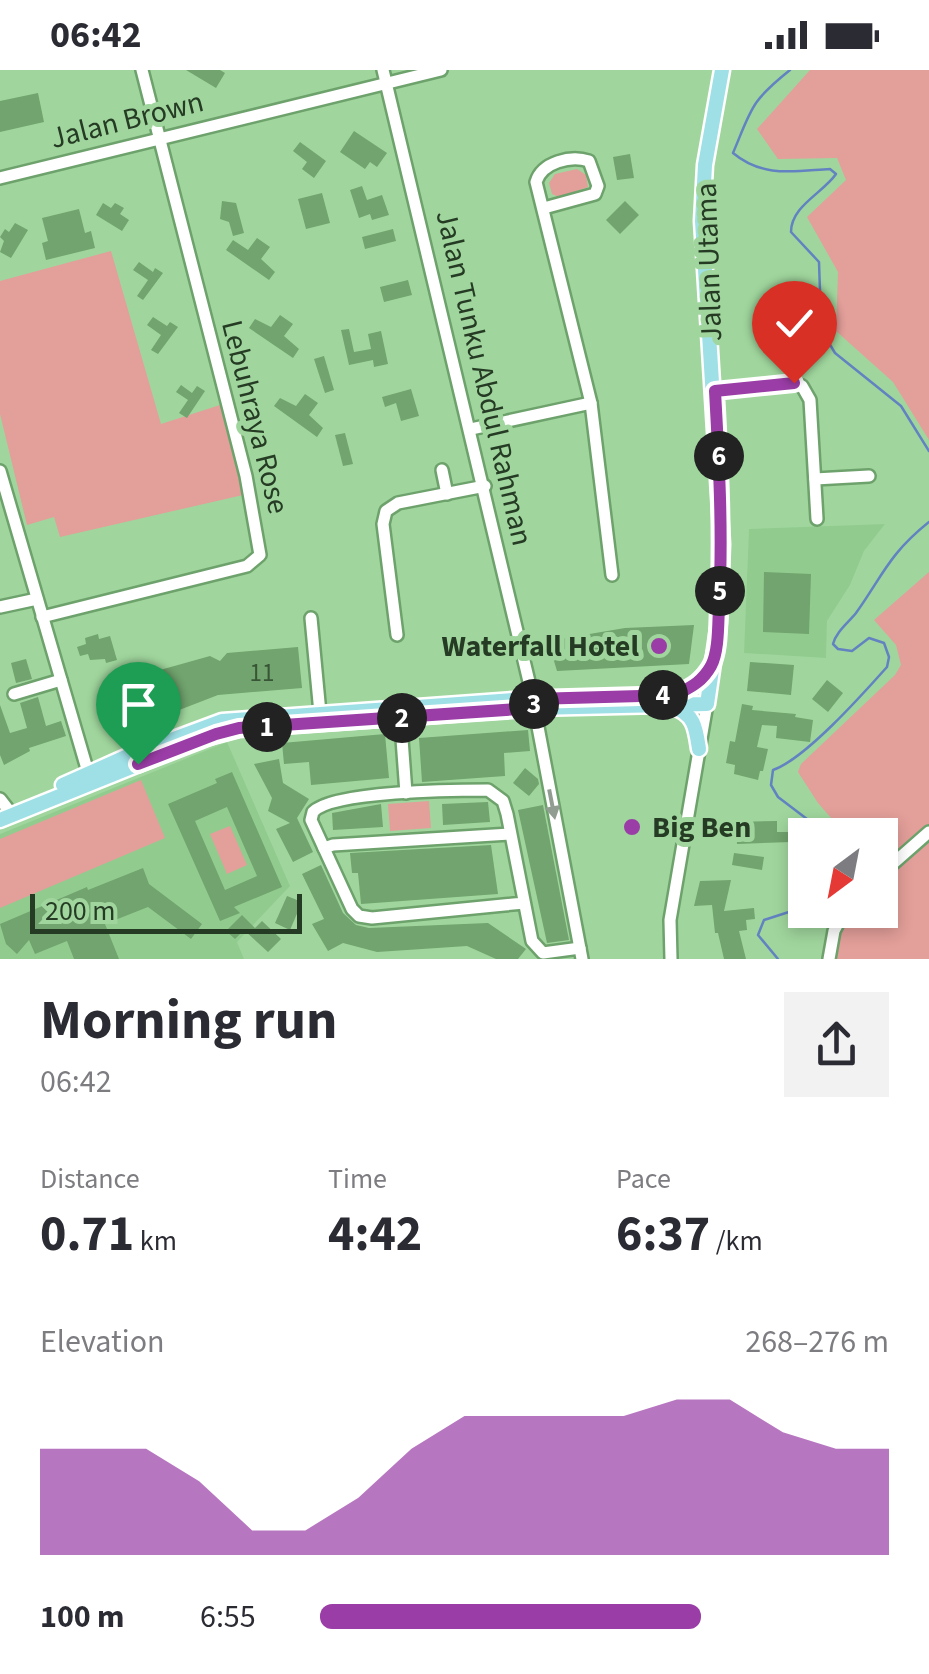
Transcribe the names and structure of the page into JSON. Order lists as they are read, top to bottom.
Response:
{
  "streets": {
    "main road": ["Jalan Utama"],
    "street": ["Jalan Brown", "Jalan Tunku Abdul Rahman", "Lebuhraya Rose"]
  },
  "crossings": [
    ["Jalan Brown", "Jalan Tunku Abdul Rahman"],
    ["Jalan Brown", "Lebuhraya Rose"]
  ],
  "places": ["Waterfall Hotel", "Big Ben"],
  "house_numbers": ["11"],
  "scale_bar": "200 m",
  "north": "bottom left",
  "page": {
    "status": "06:42",
    "pins": [
      "6",
      "5",
      "4",
      "3",
      "2",
      "1"
    ],
    "scale": "200 m",
    "heading": ["Morning run", "06:42"],
    "stats": [
      ["Distance", "0.71 km"],
      ["Time", "4:42"],
      ["Pace", "6:37 /km"]
    ],
    "chart": ["Elevation", "268–276 m"],
    "list": [
      {
        "name": "100 m",
        "note": "6:55"
      }
    ]
  }
}
